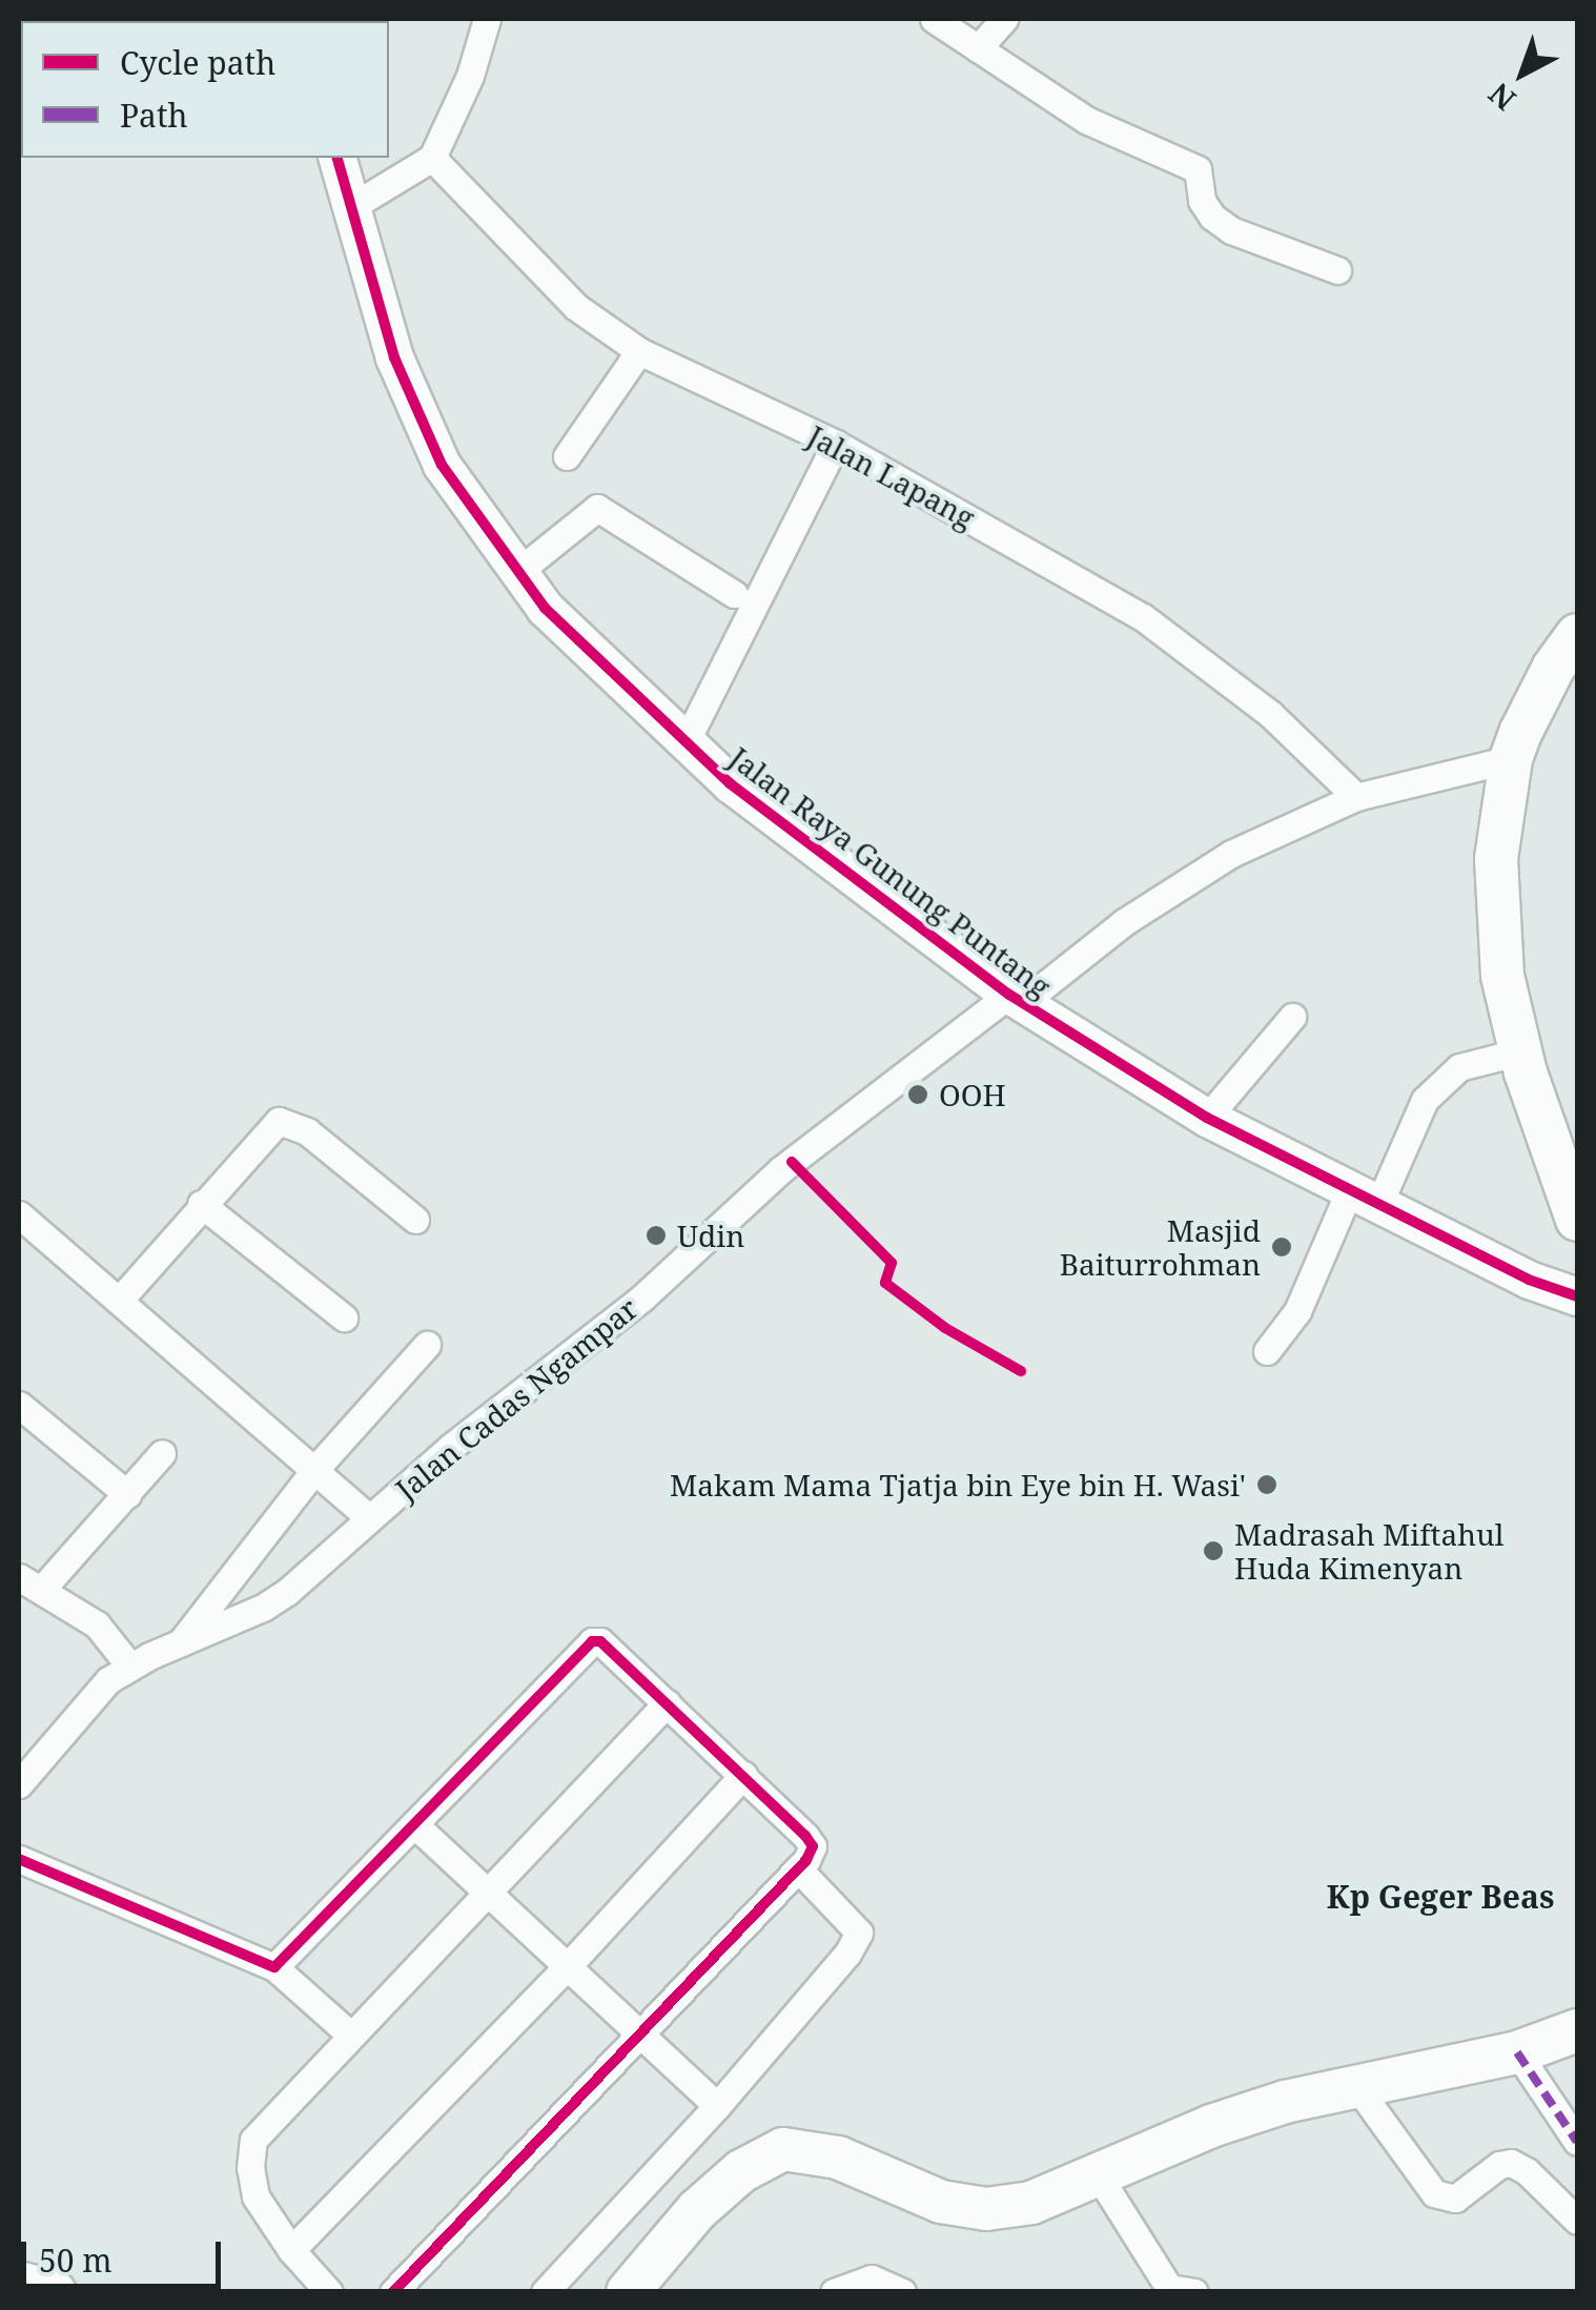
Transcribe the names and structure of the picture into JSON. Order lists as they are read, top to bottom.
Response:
{
  "streets": {
    "street": ["Jalan Lapang", "Jalan Raya Gunung Puntang", "Jalan Cadas Ngampar"]
  },
  "crossings": [
    ["Jalan Lapang", "Jalan Cadas Ngampar"],
    ["Jalan Raya Gunung Puntang", "Jalan Cadas Ngampar"]
  ],
  "districts": ["Kp Geger Beas"],
  "places": [
    "OOH",
    "Udin",
    "Masjid Baiturrohman",
    "Makam Mama Tjatja bin Eye bin H. Wasi'",
    "Madrasah Miftahul Huda Kimenyan"
  ],
  "legend": ["Cycle path", "Path"],
  "scale_bar": "50 m",
  "north": "bottom left"
}
